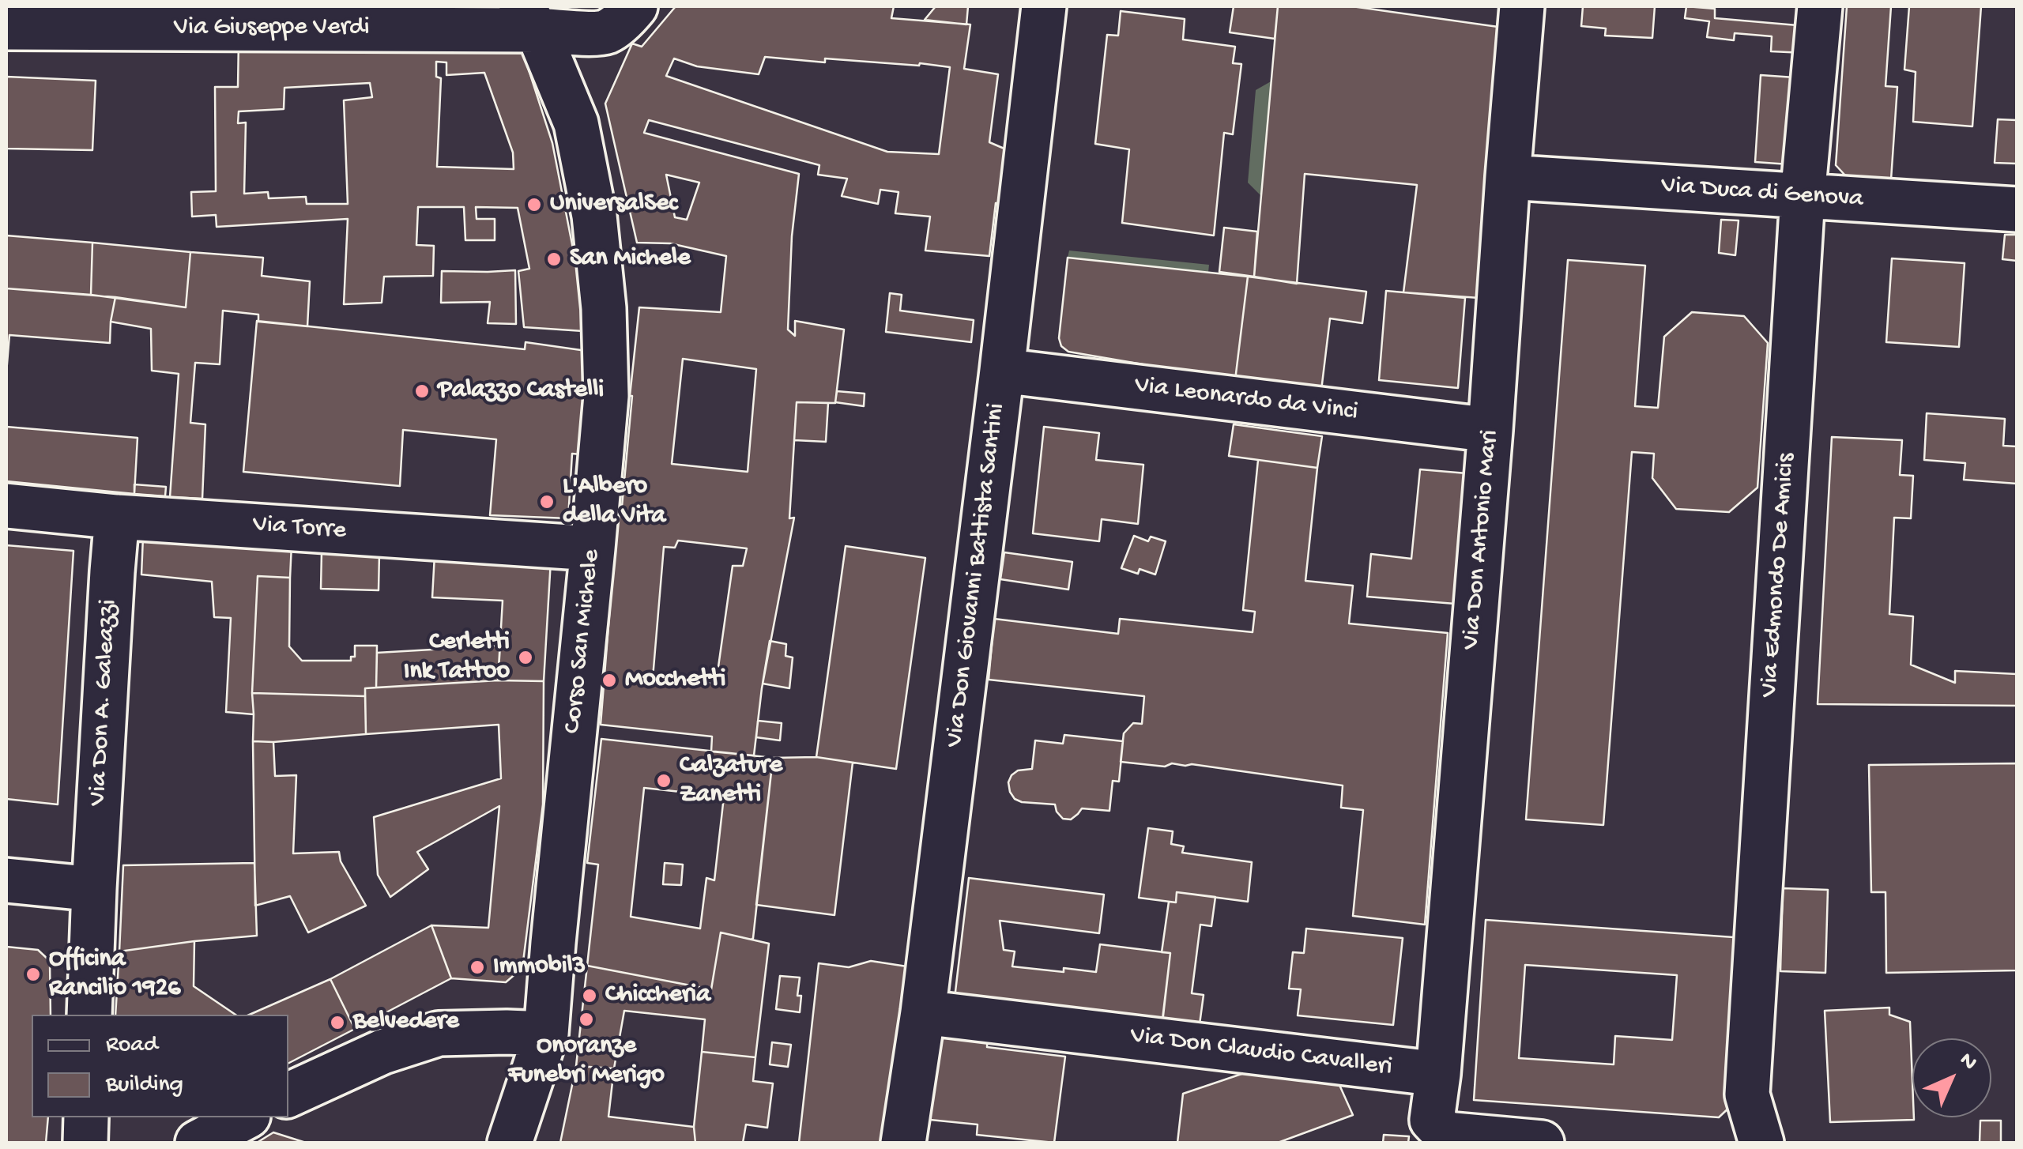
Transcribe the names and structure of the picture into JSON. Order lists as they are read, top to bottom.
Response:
{
  "streets": {
    "street": [
      "Via Giuseppe Verdi",
      "Via Duca di Genova",
      "Via Leonardo da Vinci",
      "Via Torre",
      "Via Don Antonio Mari",
      "Via Don Giovanni Battista Santini",
      "Via Edmondo De Amicis",
      "Corso San Michele",
      "Via Don A. Galeazzi",
      "Via Don Claudio Cavalleri"
    ]
  },
  "crossings": [
    ["Via Giuseppe Verdi", "Corso San Michele"],
    ["Via Duca di Genova", "Via Don Antonio Mari"],
    ["Via Duca di Genova", "Via Edmondo De Amicis"],
    ["Via Leonardo da Vinci", "Via Don Antonio Mari"],
    ["Via Leonardo da Vinci", "Via Don Giovanni Battista Santini"],
    ["Via Torre", "Corso San Michele"],
    ["Via Torre", "Via Don A. Galeazzi"],
    ["Via Don Antonio Mari", "Via Don Claudio Cavalleri"],
    ["Via Don Giovanni Battista Santini", "Via Don Claudio Cavalleri"]
  ],
  "places": [
    "UniversalSec",
    "San Michele",
    "Palazzo Castelli",
    "L'Albero della Vita",
    "Cerletti Ink Tattoo",
    "Mocchetti",
    "Calzature Zanetti",
    "Immobil3",
    "Officina Rancilio 1926",
    "Chiccheria",
    "Onoranze Funebri Merigo",
    "Belvedere"
  ],
  "legend": ["Road", "Building"],
  "north": "top right"
}
